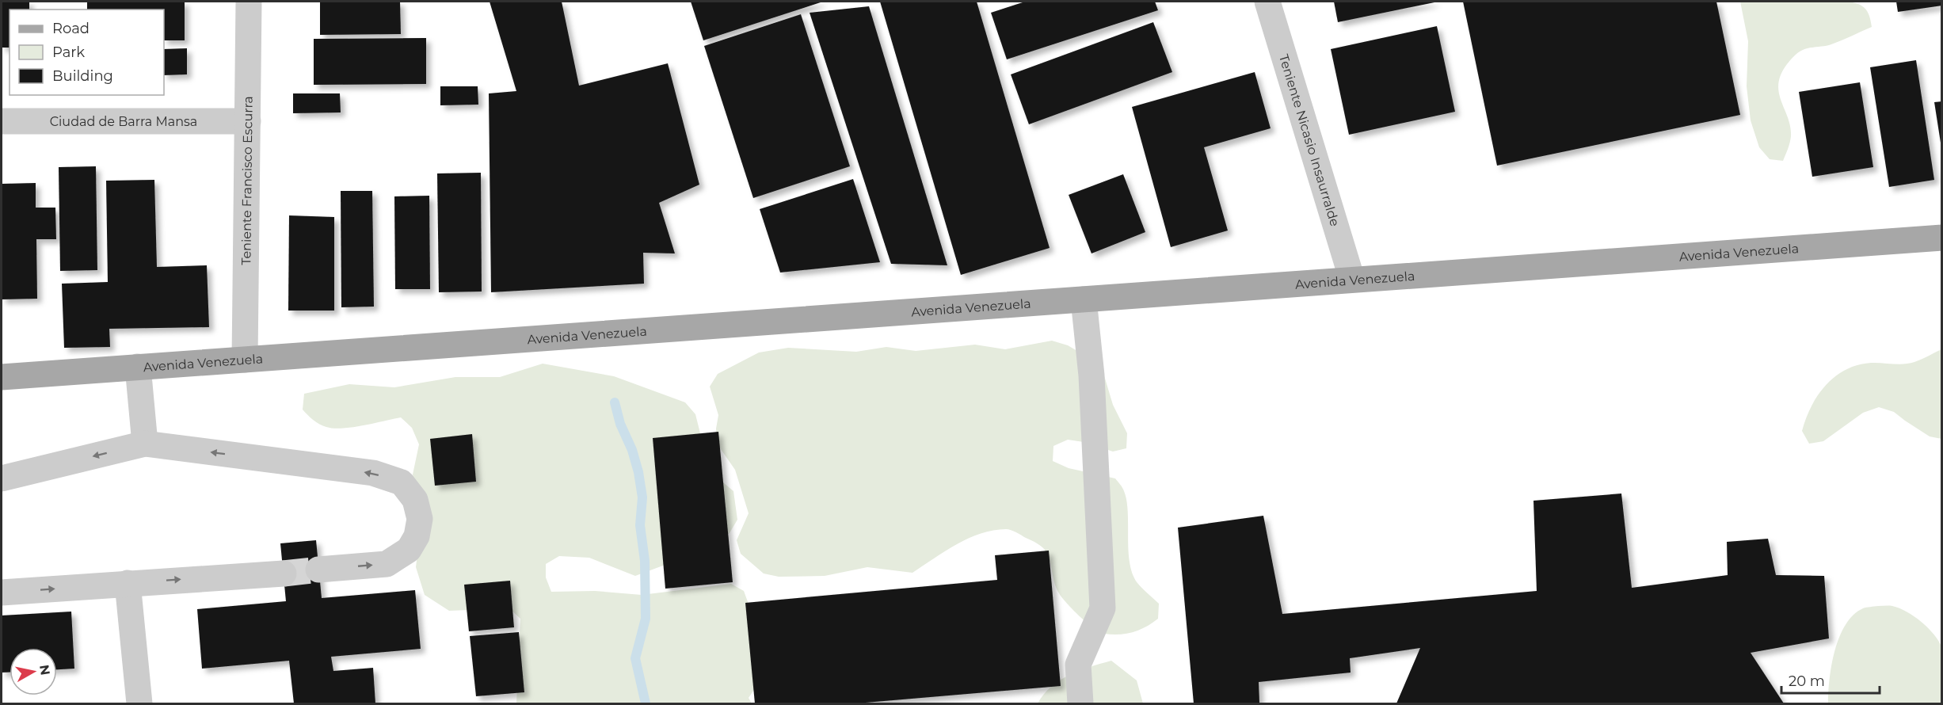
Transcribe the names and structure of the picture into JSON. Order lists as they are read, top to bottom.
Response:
{
  "streets": {
    "main road": ["Avenida Venezuela"],
    "street": ["Ciudad de Barra Mansa", "Teniente Nicasio Insaurralde", "Teniente Francisco Escurra"]
  },
  "crossings": [
    ["Ciudad de Barra Mansa", "Teniente Francisco Escurra"],
    ["Teniente Nicasio Insaurralde", "Avenida Venezuela"],
    ["Teniente Francisco Escurra", "Avenida Venezuela"]
  ],
  "legend": ["Road", "Park", "Building"],
  "scale_bar": "20 m",
  "north": "right"
}
